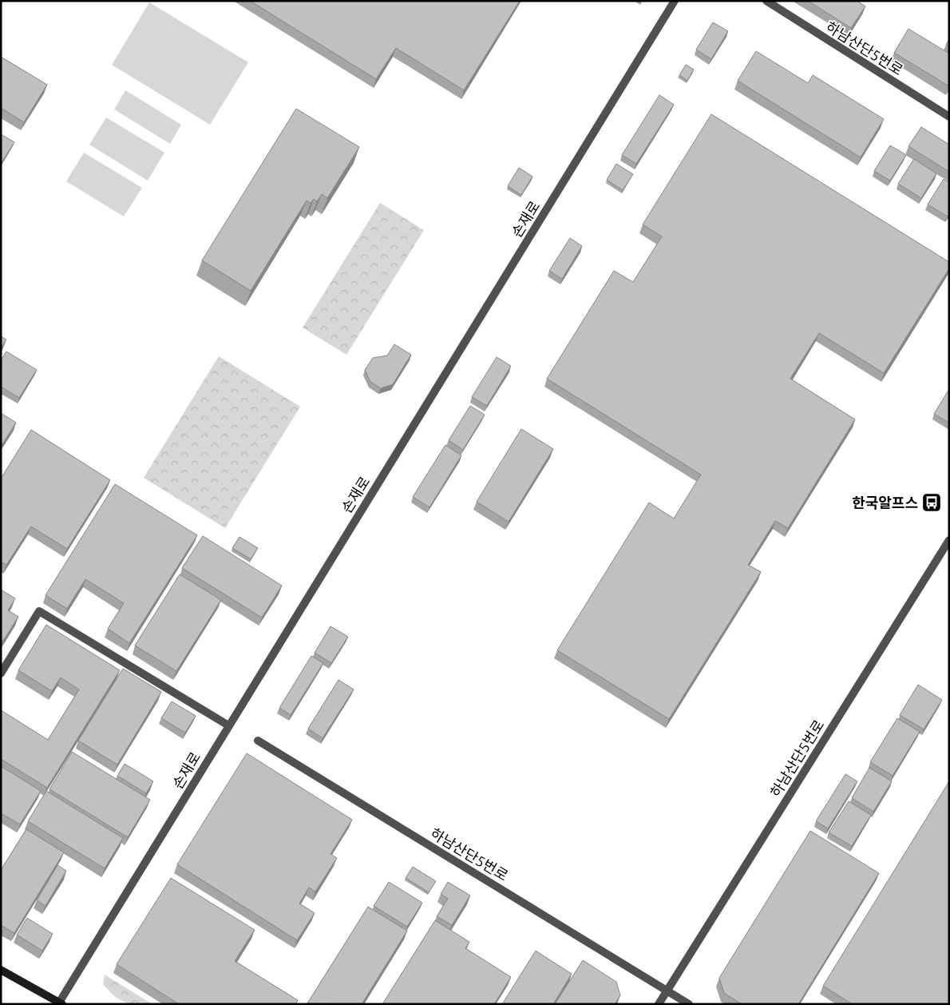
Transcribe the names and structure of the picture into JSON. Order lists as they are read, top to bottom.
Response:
{
  "streets": {
    "main road": ["손재로"],
    "street": ["하남산단5번로"]
  },
  "places": {
    "bus stop": ["한국알프스"]
  }
}
